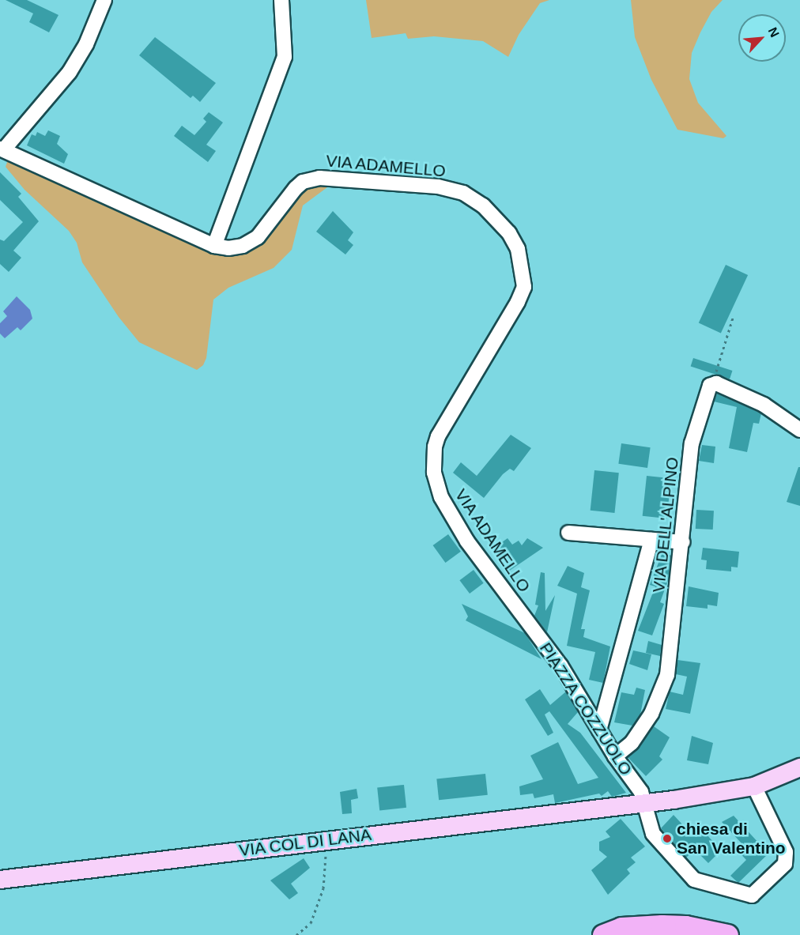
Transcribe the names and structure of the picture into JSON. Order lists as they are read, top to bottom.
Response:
{
  "streets": {
    "main road": ["VIA COL DI LANA"],
    "street": ["VIA ADAMELLO", "VIA DELL'ALPINO", "PIAZZA COZZUOLO"]
  },
  "crossings": [
    ["VIA ADAMELLO", "PIAZZA COZZUOLO"],
    ["VIA DELL'ALPINO", "PIAZZA COZZUOLO"],
    ["PIAZZA COZZUOLO", "VIA COL DI LANA"]
  ],
  "places": ["chiesa di San Valentino"],
  "north": "top right"
}
